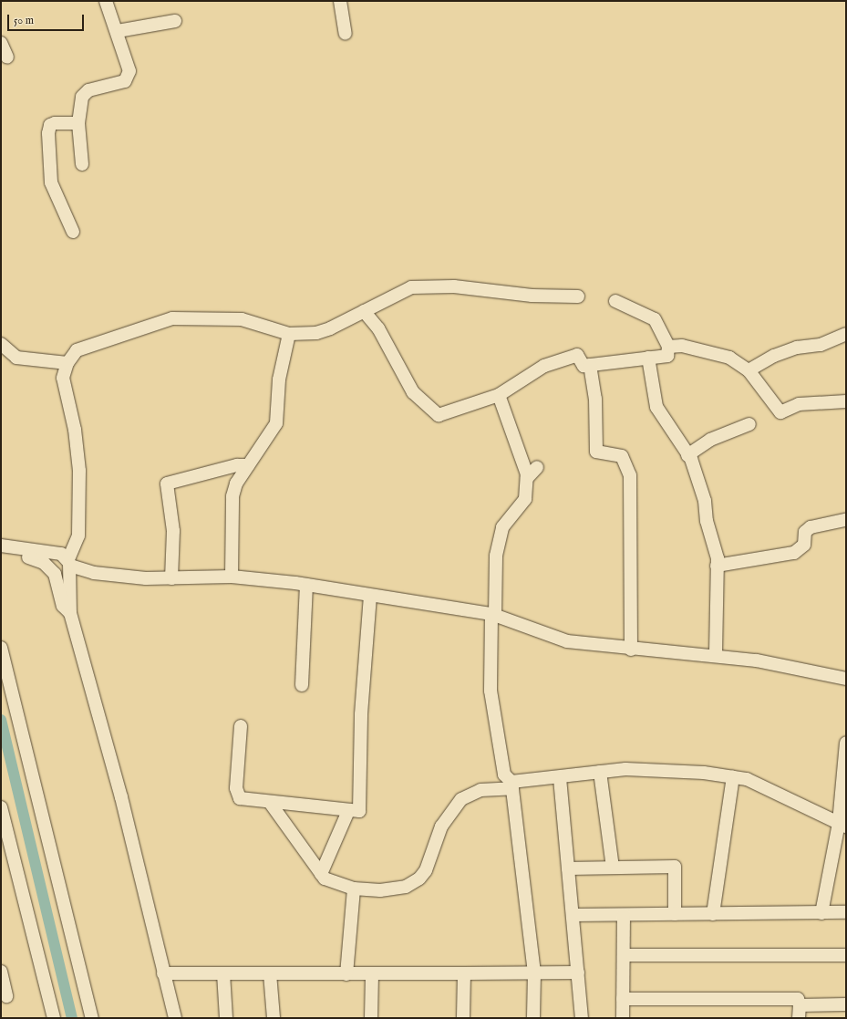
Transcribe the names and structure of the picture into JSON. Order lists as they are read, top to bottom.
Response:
{
  "scale_bar": "50 m"
}
